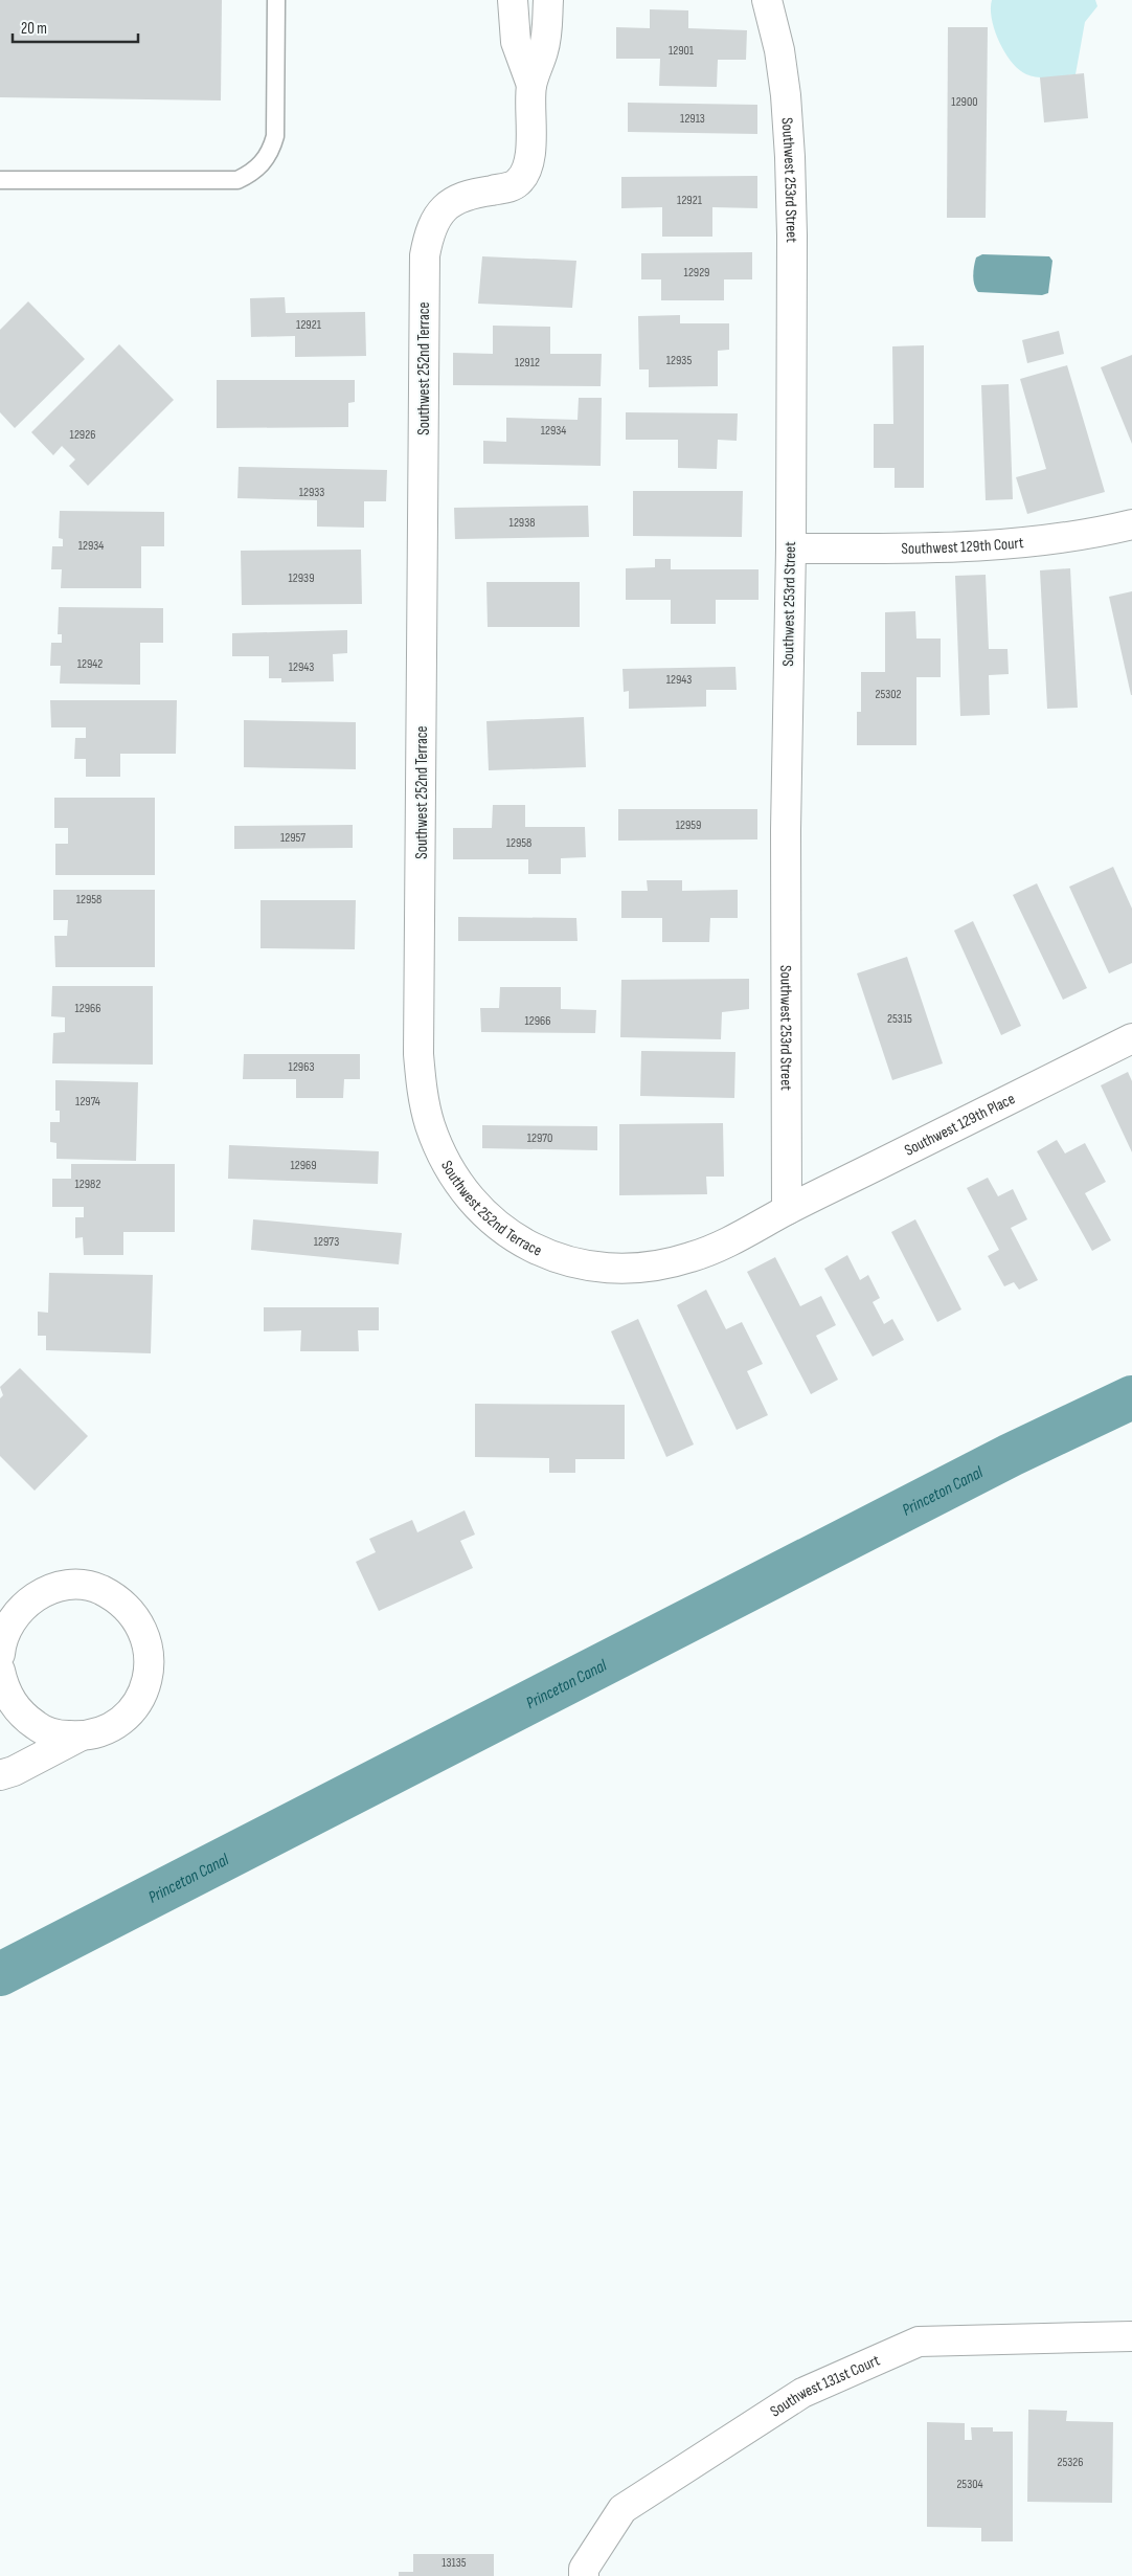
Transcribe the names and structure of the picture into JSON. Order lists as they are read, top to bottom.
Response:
{
  "streets": {
    "street": [
      "Southwest 253rd Street",
      "Southwest 252nd Terrace",
      "Southwest 129th Court",
      "Southwest 129th Place",
      "Southwest 131st Court"
    ]
  },
  "crossings": [
    ["Southwest 253rd Street", "Southwest 252nd Terrace"],
    ["Southwest 253rd Street", "Southwest 129th Court"],
    ["Southwest 253rd Street", "Southwest 129th Place"],
    ["Southwest 252nd Terrace", "Southwest 129th Place"]
  ],
  "water": ["Princeton Canal"],
  "house_numbers": [
    "12901",
    "12900",
    "12913",
    "12921",
    "12929",
    "12921",
    "12935",
    "12912",
    "12934",
    "12926",
    "12933",
    "12938",
    "12934",
    "12939",
    "12942",
    "12943",
    "12943",
    "25302",
    "12959",
    "12957",
    "12958",
    "12958",
    "12966",
    "25315",
    "12966",
    "12963",
    "12974",
    "12970",
    "12969",
    "12982",
    "12973",
    "25326",
    "25304",
    "13135"
  ],
  "scale_bar": "20 m"
}
